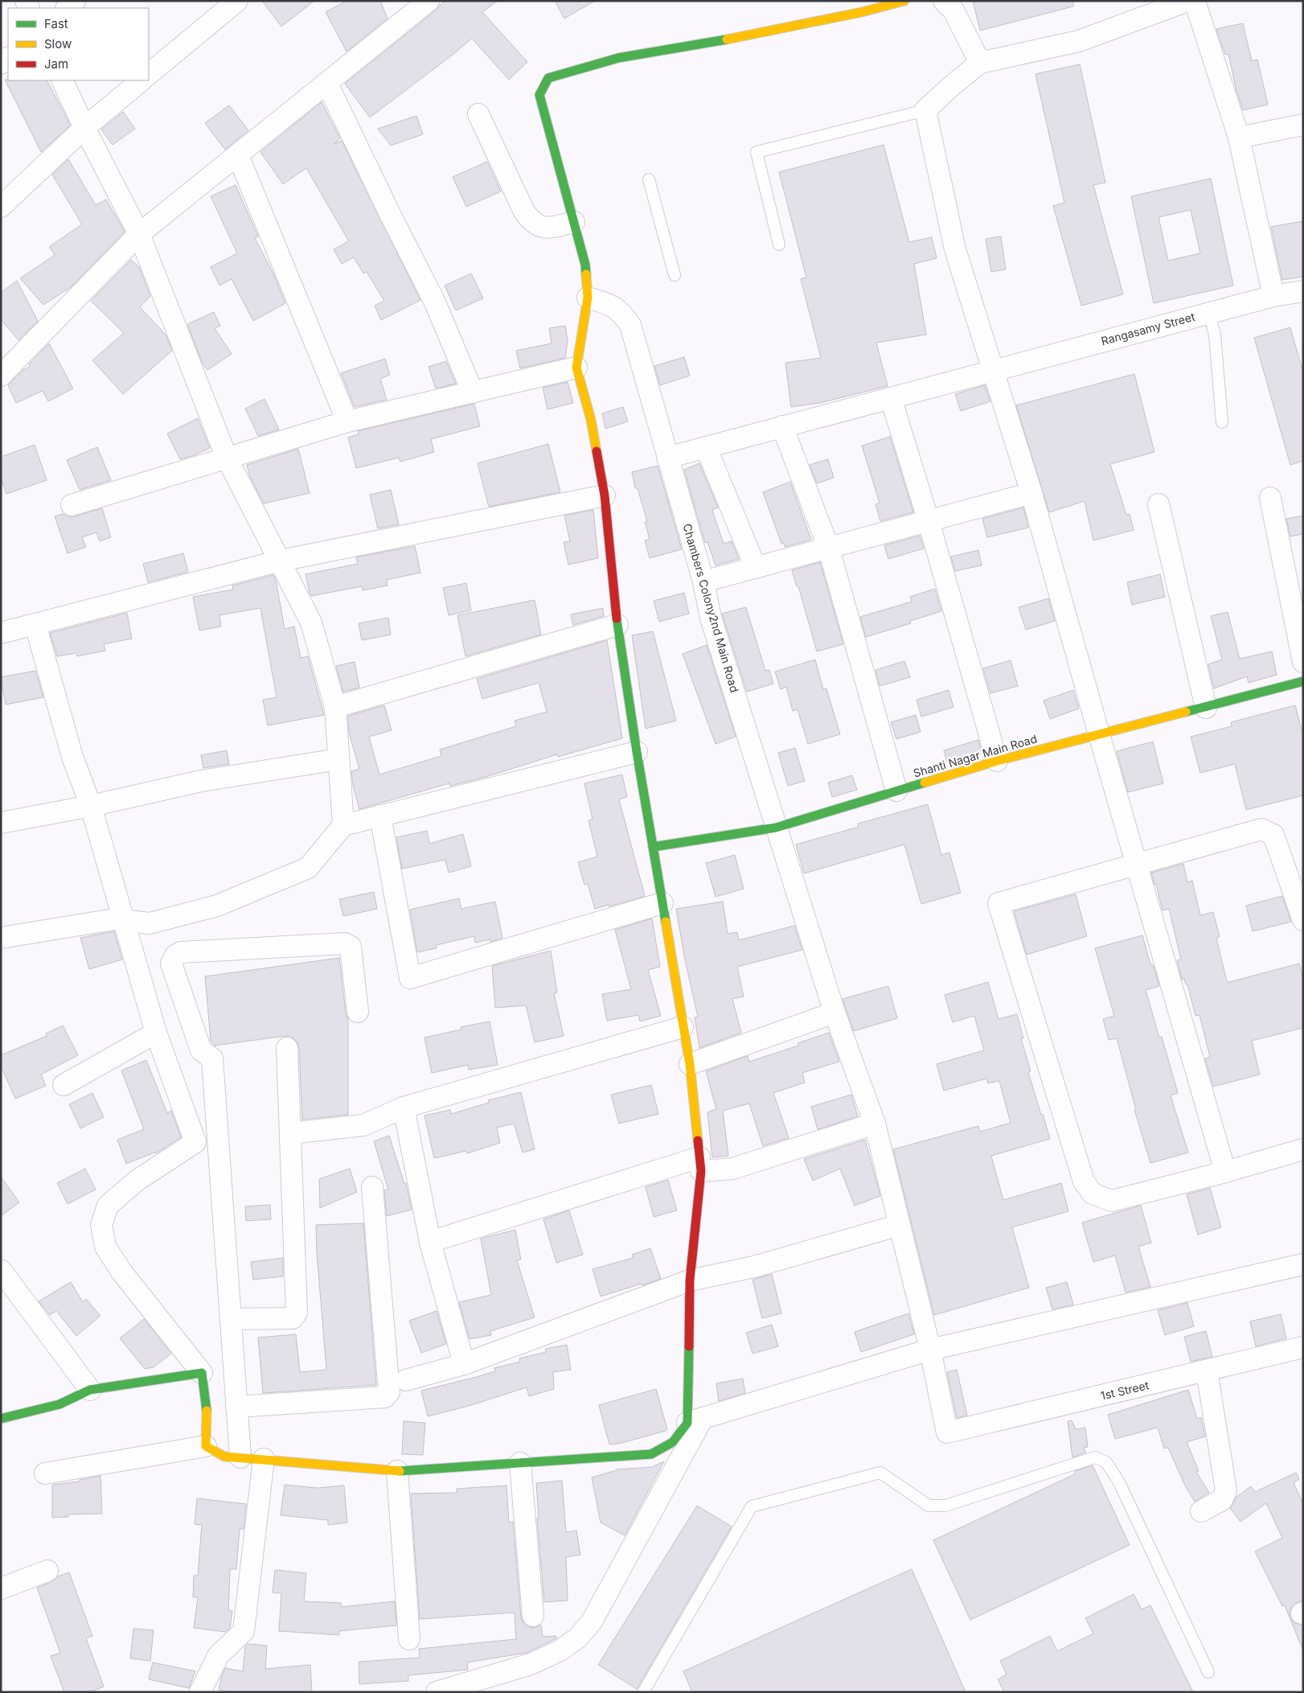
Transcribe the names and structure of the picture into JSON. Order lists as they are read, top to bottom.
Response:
{
  "streets": {
    "street": [
      "Rangasamy Street",
      "Chambers Colony2nd Main Road",
      "Shanti Nagar Main Road",
      "1st Street"
    ]
  },
  "crossings": [
    ["Rangasamy Street", "Chambers Colony2nd Main Road"],
    ["Chambers Colony2nd Main Road", "Shanti Nagar Main Road"],
    ["Chambers Colony2nd Main Road", "1st Street"]
  ],
  "legend": ["Fast", "Slow", "Jam"]
}
